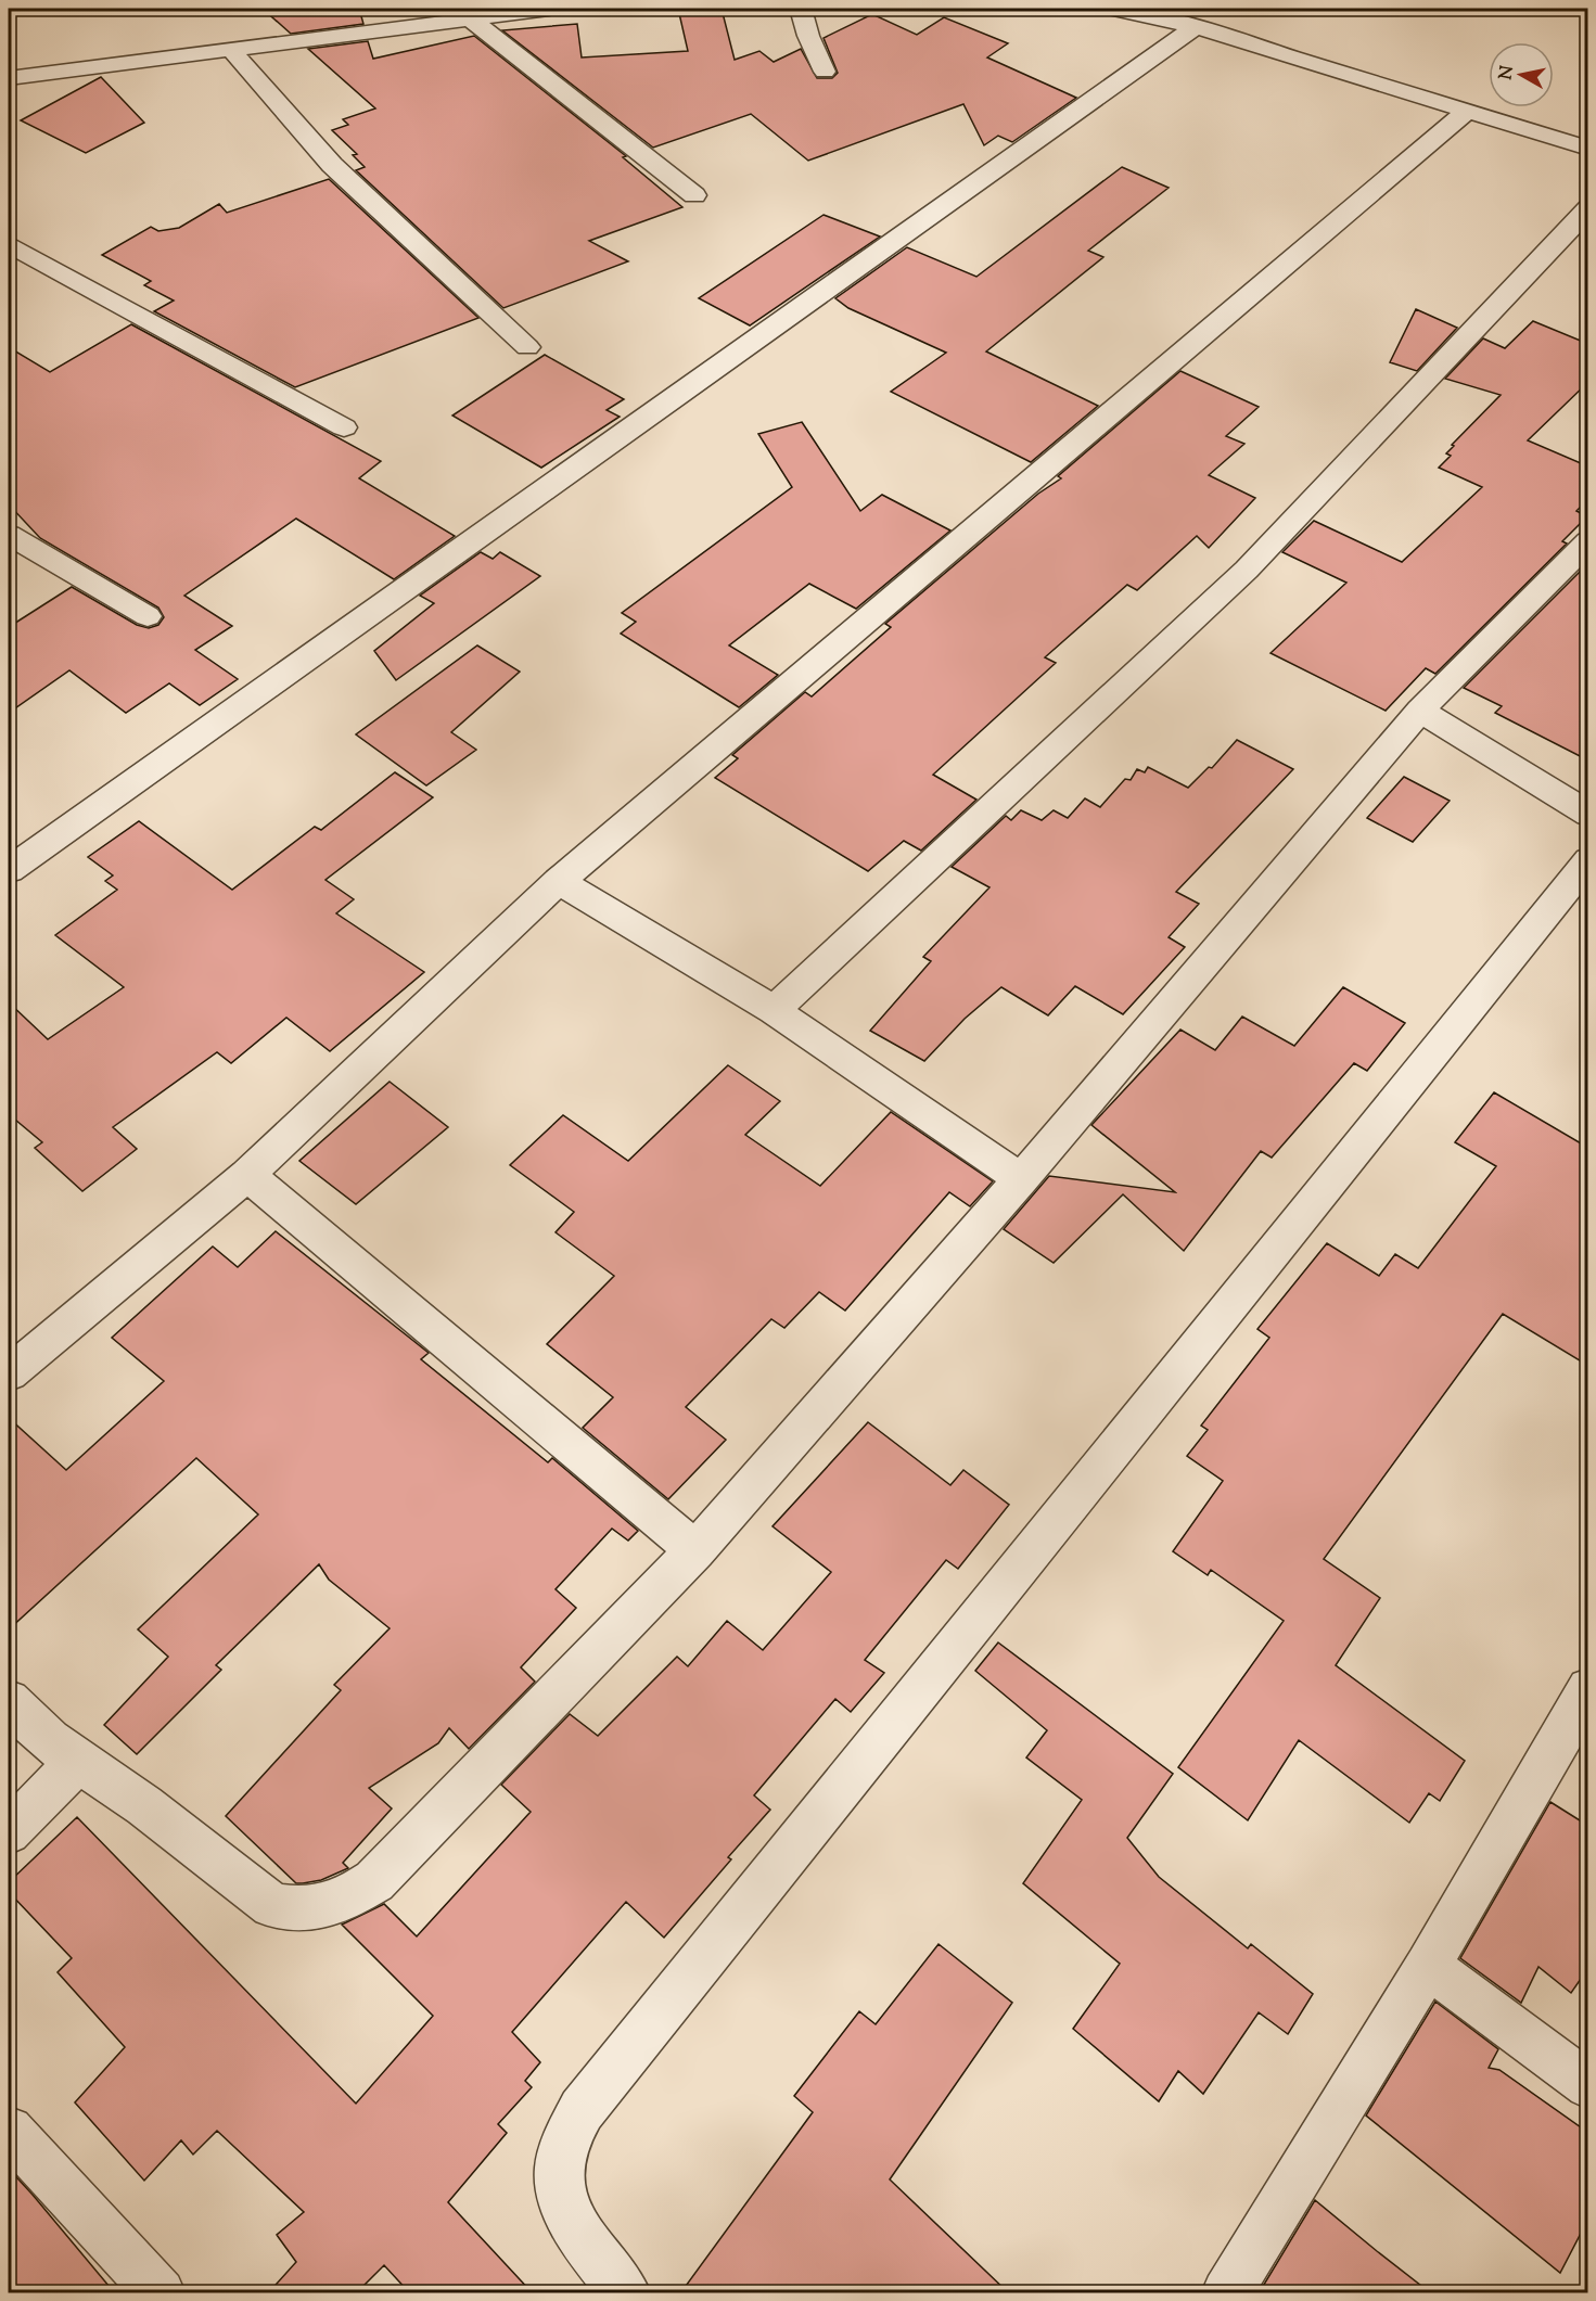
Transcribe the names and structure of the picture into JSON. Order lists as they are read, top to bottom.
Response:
{
  "north": "left"
}
